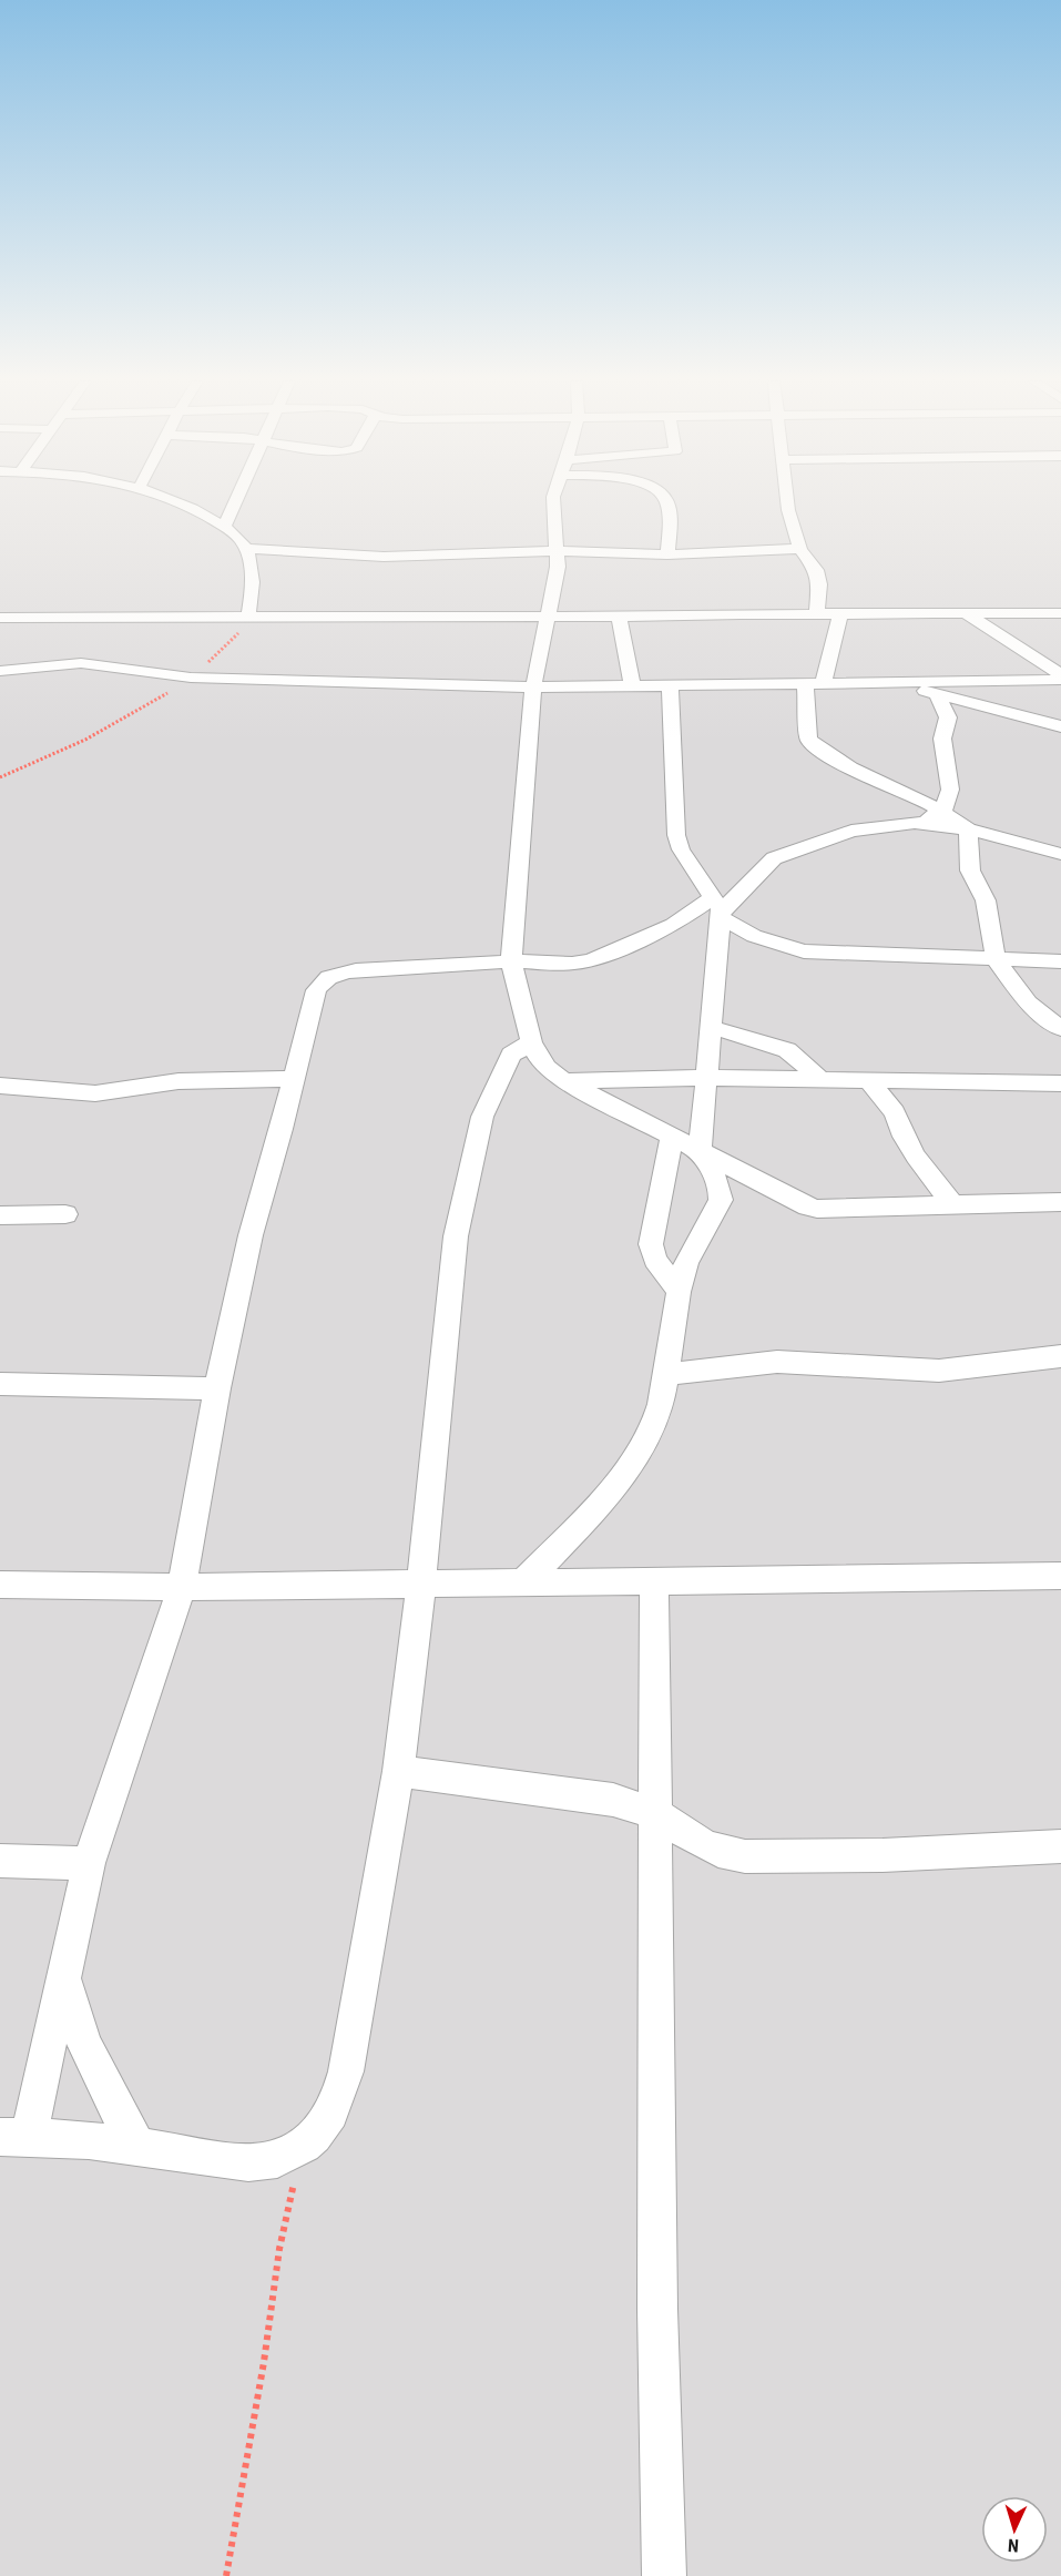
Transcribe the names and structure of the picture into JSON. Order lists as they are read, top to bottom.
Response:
{
  "north": "bottom"
}
